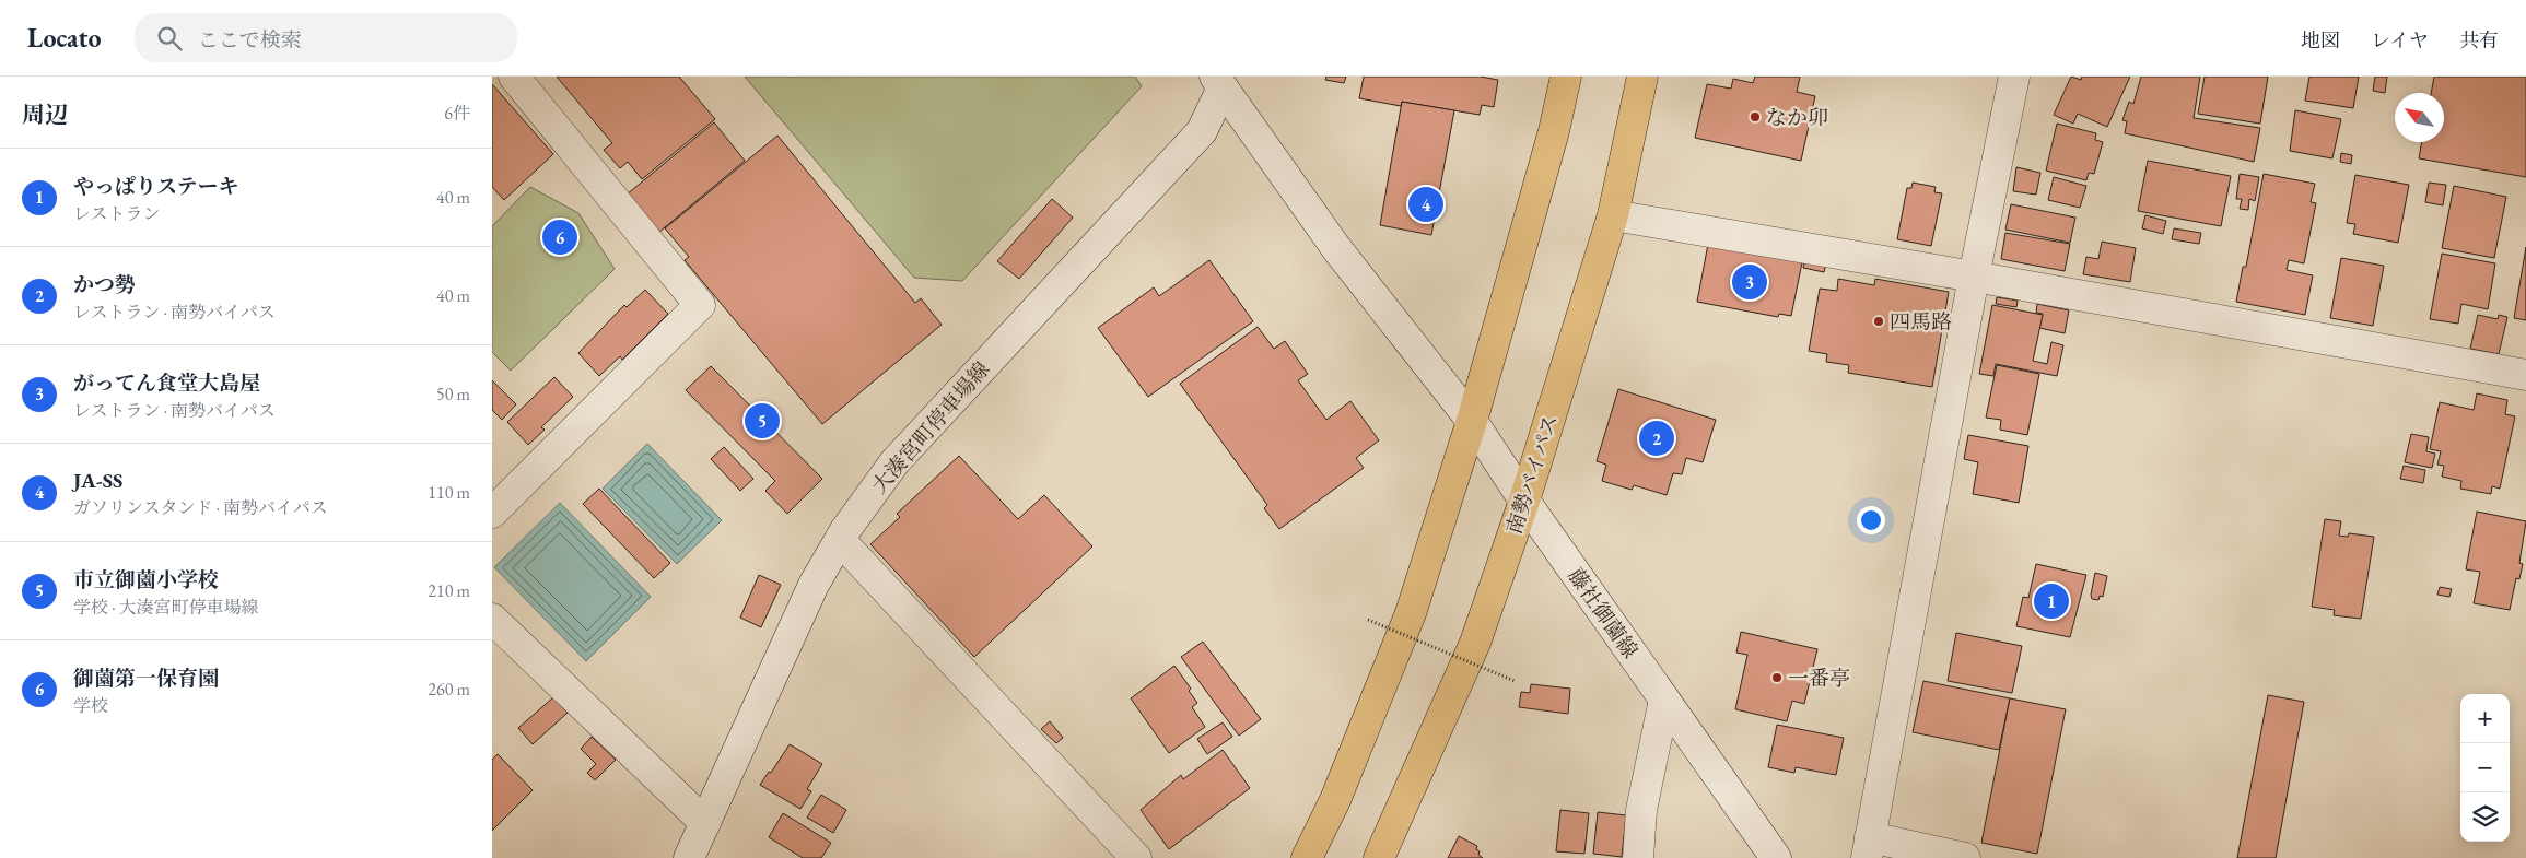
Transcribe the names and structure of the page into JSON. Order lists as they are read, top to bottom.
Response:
{
  "streets": {
    "highway": ["南勢バイパス"],
    "street": ["大湊宮町停車場線", "藤社御薗線"]
  },
  "crossings": [
    ["大湊宮町停車場線", "藤社御薗線"],
    ["南勢バイパス", "藤社御薗線"]
  ],
  "places": ["なか卯", "四馬路", "一番亭"],
  "north": "top left",
  "page": {
    "header": "Locato",
    "search": "ここで検索",
    "nav": ["地図", "レイヤ", "共有"],
    "heading": ["周辺", "6件"],
    "list": [
      {
        "mark": "1",
        "name": "やっぱりステーキ",
        "note": "レストラン",
        "value": "40 m"
      },
      {
        "mark": "2",
        "name": "かつ勢",
        "note": "レストラン · 南勢バイパス",
        "value": "40 m"
      },
      {
        "mark": "3",
        "name": "がってん食堂大島屋",
        "note": "レストラン · 南勢バイパス",
        "value": "50 m"
      },
      {
        "mark": "4",
        "name": "JA-SS",
        "note": "ガソリンスタンド · 南勢バイパス",
        "value": "110 m"
      },
      {
        "mark": "5",
        "name": "市立御薗小学校",
        "note": "学校 · 大湊宮町停車場線",
        "value": "210 m"
      },
      {
        "mark": "6",
        "name": "御薗第一保育園",
        "note": "学校",
        "value": "260 m"
      }
    ],
    "pins": [
      "4",
      "6",
      "3",
      "5",
      "2",
      "1"
    ],
    "map_buttons": ["+", "−"]
  }
}
